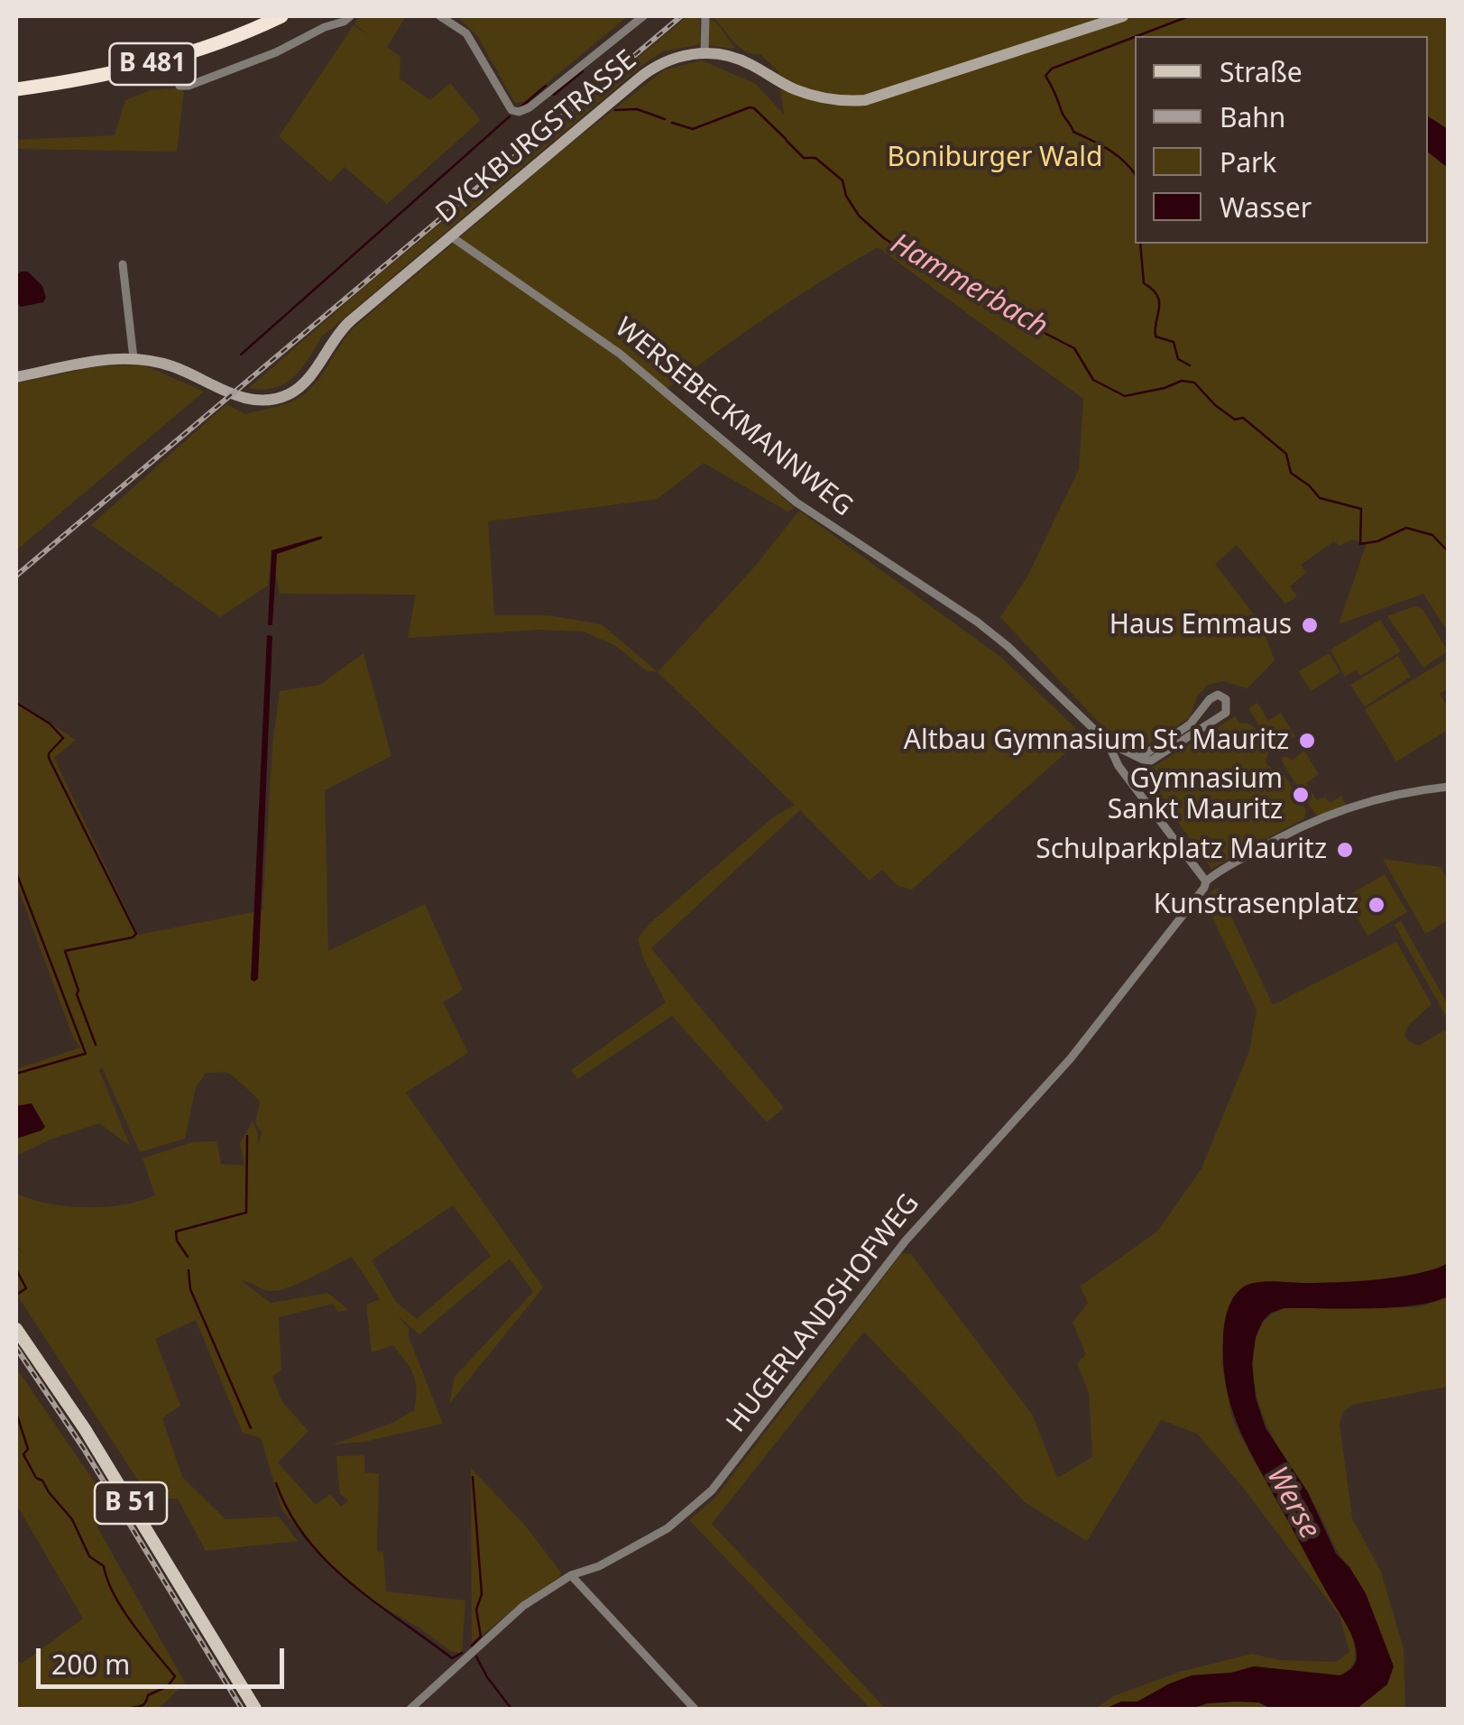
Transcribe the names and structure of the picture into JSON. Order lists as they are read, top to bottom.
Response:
{
  "streets": {
    "highway": ["B 481"],
    "main road": ["B 51"],
    "street": ["DYCKBURGSTRASSE", "WERSEBECKMANNWEG", "HUGERLANDSHOFWEG"]
  },
  "crossings": [
    ["DYCKBURGSTRASSE", "WERSEBECKMANNWEG"],
    ["WERSEBECKMANNWEG", "HUGERLANDSHOFWEG"]
  ],
  "water": ["Hammerbach", "Werse"],
  "parks": ["Boniburger Wald"],
  "places": [
    "Haus Emmaus",
    "Altbau Gymnasium St. Mauritz",
    "Gymnasium Sankt Mauritz",
    "Schulparkplatz Mauritz",
    "Kunstrasenplatz"
  ],
  "legend": [
    "Straße",
    "Bahn",
    "Park",
    "Wasser"
  ],
  "scale_bar": "200 m"
}
